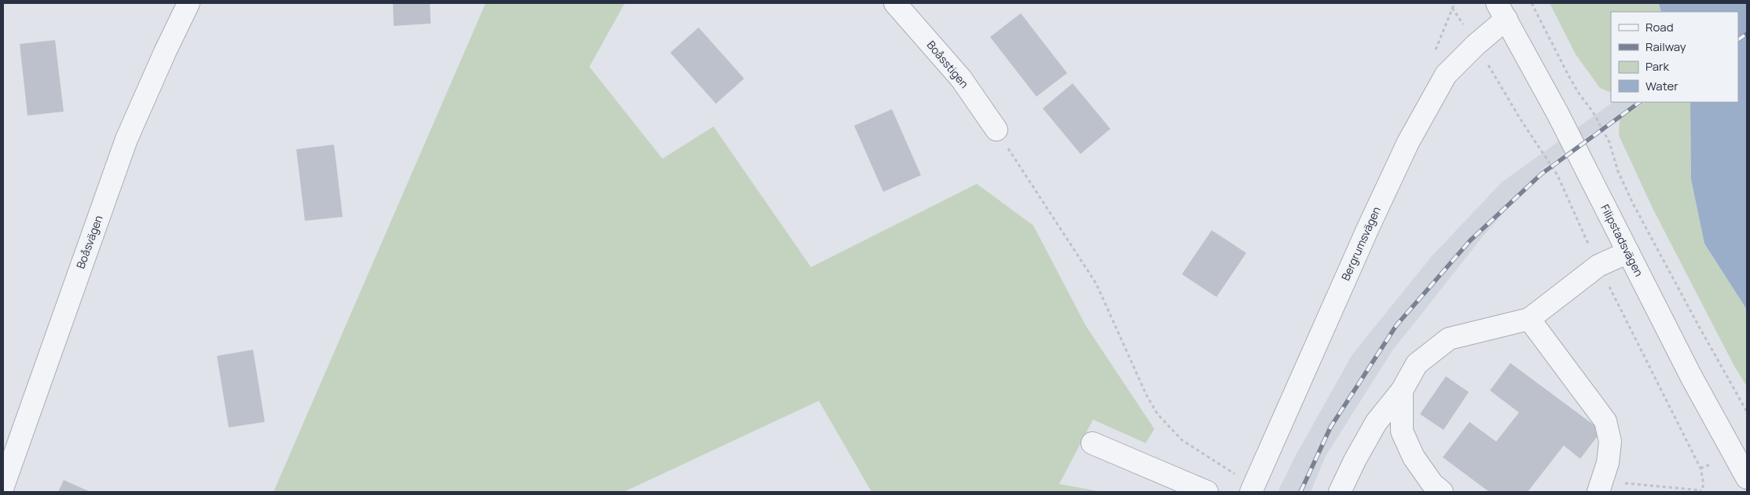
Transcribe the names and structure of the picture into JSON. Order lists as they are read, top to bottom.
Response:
{
  "streets": {
    "street": [
      "Boåsstigen",
      "Filipstadsvägen",
      "Boåsvägen",
      "Bergrumsvägen"
    ]
  },
  "crossings": [
    ["Filipstadsvägen", "Bergrumsvägen"]
  ],
  "legend": [
    "Road",
    "Railway",
    "Park",
    "Water"
  ]
}
